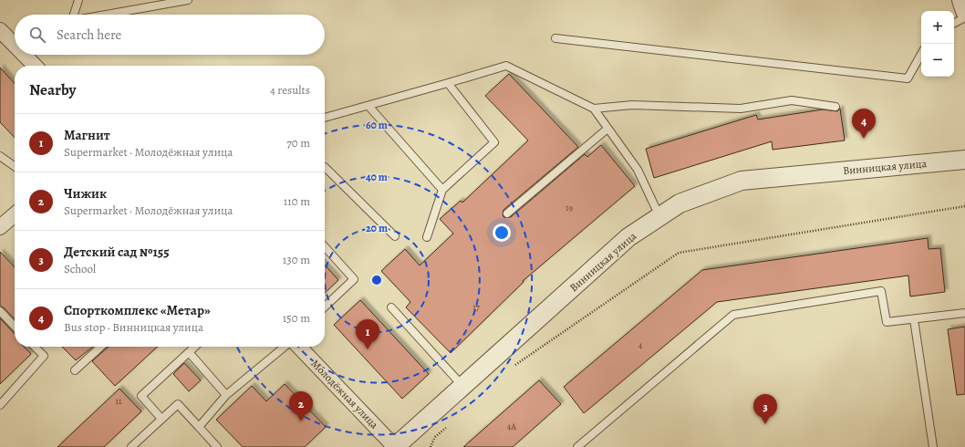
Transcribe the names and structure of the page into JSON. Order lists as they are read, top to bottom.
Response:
{
  "streets": {
    "street": ["Винницкая улица", "Молодёжная улица"]
  },
  "crossings": [
    ["Винницкая улица", "Молодёжная улица"]
  ],
  "house_numbers": [
    "19",
    "17",
    "4",
    "11",
    "4А"
  ],
  "page": {
    "map_buttons": ["+", "−"],
    "search": "Search here",
    "heading": ["Nearby", "4 results"],
    "pins": [
      "4",
      "1",
      "2",
      "3"
    ],
    "list": [
      {
        "mark": "1",
        "name": "Магнит",
        "note": "Supermarket · Молодёжная улица",
        "value": "70 m"
      },
      {
        "mark": "2",
        "name": "Чижик",
        "note": "Supermarket · Молодёжная улица",
        "value": "110 m"
      },
      {
        "mark": "3",
        "name": "Детский сад №155",
        "note": "School",
        "value": "130 m"
      },
      {
        "mark": "4",
        "name": "Спорткомплекс «Метар»",
        "note": "Bus stop · Винницкая улица",
        "value": "150 m"
      }
    ]
  },
  "rings": ["60 m", "40 m", "20 m"]
}
